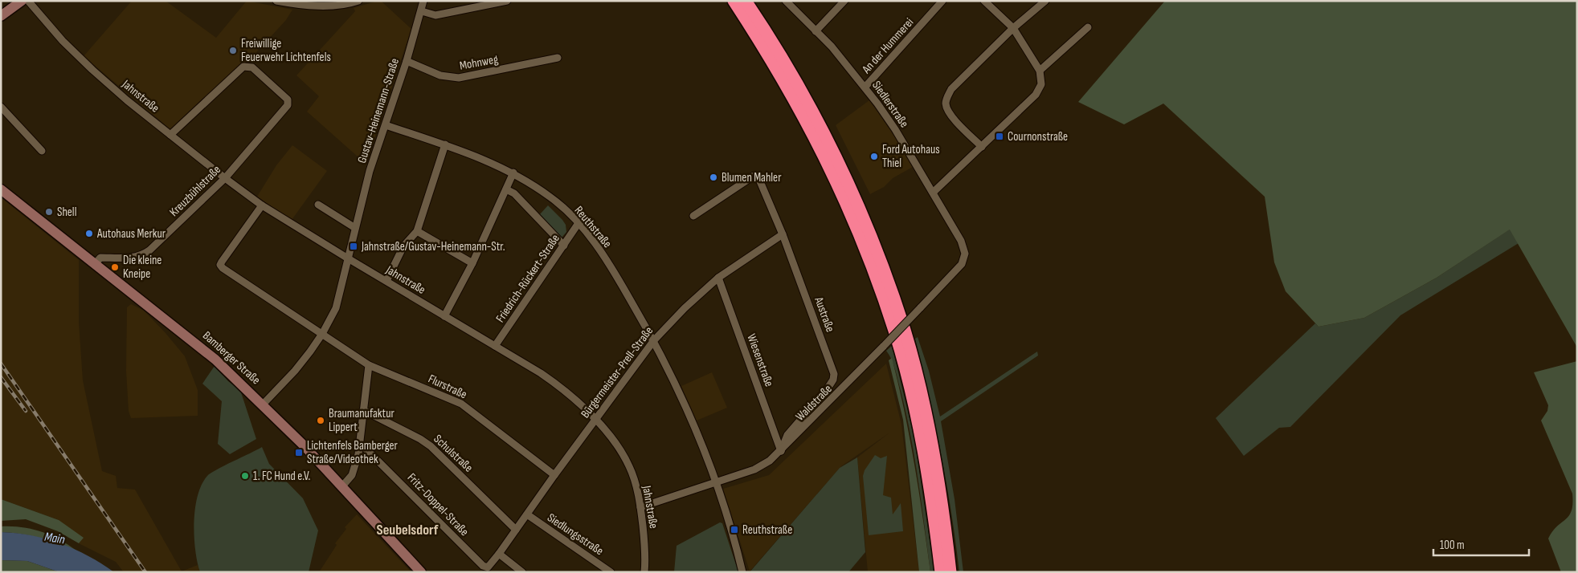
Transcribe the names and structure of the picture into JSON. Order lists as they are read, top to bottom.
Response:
{
  "streets": {
    "street": [
      "An der Hummerei",
      "Mohnweg",
      "Jahnstraße",
      "Siedlerstraße",
      "Gustav-Heinemann-Straße",
      "Kreuzbühlstraße",
      "Reuthstraße",
      "Friedrich-Rückert-Straße",
      "Austraße",
      "Bamberger Straße",
      "Wiesenstraße",
      "Bürgermeister-Prell-Straße",
      "Flurstraße",
      "Waldstraße",
      "Schulstraße",
      "Fritz-Doppel-Straße",
      "Siedlungsstraße"
    ]
  },
  "crossings": [
    ["An der Hummerei", "Siedlerstraße"],
    ["Mohnweg", "Gustav-Heinemann-Straße"],
    ["Jahnstraße", "Gustav-Heinemann-Straße"],
    ["Jahnstraße", "Kreuzbühlstraße"],
    ["Jahnstraße", "Friedrich-Rückert-Straße"],
    ["Jahnstraße", "Bürgermeister-Prell-Straße"],
    ["Jahnstraße", "Flurstraße"],
    ["Jahnstraße", "Waldstraße"],
    ["Siedlerstraße", "Waldstraße"],
    ["Gustav-Heinemann-Straße", "Reuthstraße"],
    ["Gustav-Heinemann-Straße", "Bamberger Straße"],
    ["Gustav-Heinemann-Straße", "Flurstraße"],
    ["Kreuzbühlstraße", "Bamberger Straße"],
    ["Reuthstraße", "Friedrich-Rückert-Straße"],
    ["Reuthstraße", "Bürgermeister-Prell-Straße"],
    ["Reuthstraße", "Waldstraße"],
    ["Austraße", "Wiesenstraße"],
    ["Austraße", "Bürgermeister-Prell-Straße"],
    ["Austraße", "Waldstraße"],
    ["Wiesenstraße", "Bürgermeister-Prell-Straße"],
    ["Wiesenstraße", "Waldstraße"],
    ["Bürgermeister-Prell-Straße", "Flurstraße"],
    ["Bürgermeister-Prell-Straße", "Schulstraße"],
    ["Bürgermeister-Prell-Straße", "Fritz-Doppel-Straße"],
    ["Bürgermeister-Prell-Straße", "Siedlungsstraße"]
  ],
  "districts": ["Seubelsdorf"],
  "water": ["Main"],
  "places": {
    "other": [
      "Freiwillige Feuerwehr Lichtenfels",
      "Ford Autohaus Thiel",
      "Blumen Mahler",
      "Shell",
      "Autohaus Merkur",
      "Die kleine Kneipe",
      "Braumanufaktur Lippert",
      "1. FC Hund e.V."
    ],
    "transit": [
      "Cournonstraße",
      "Jahnstraße/Gustav-Heinemann-Str.",
      "Lichtenfels Bamberger Straße/Videothek",
      "Reuthstraße"
    ]
  },
  "scale_bar": "100 m"
}
